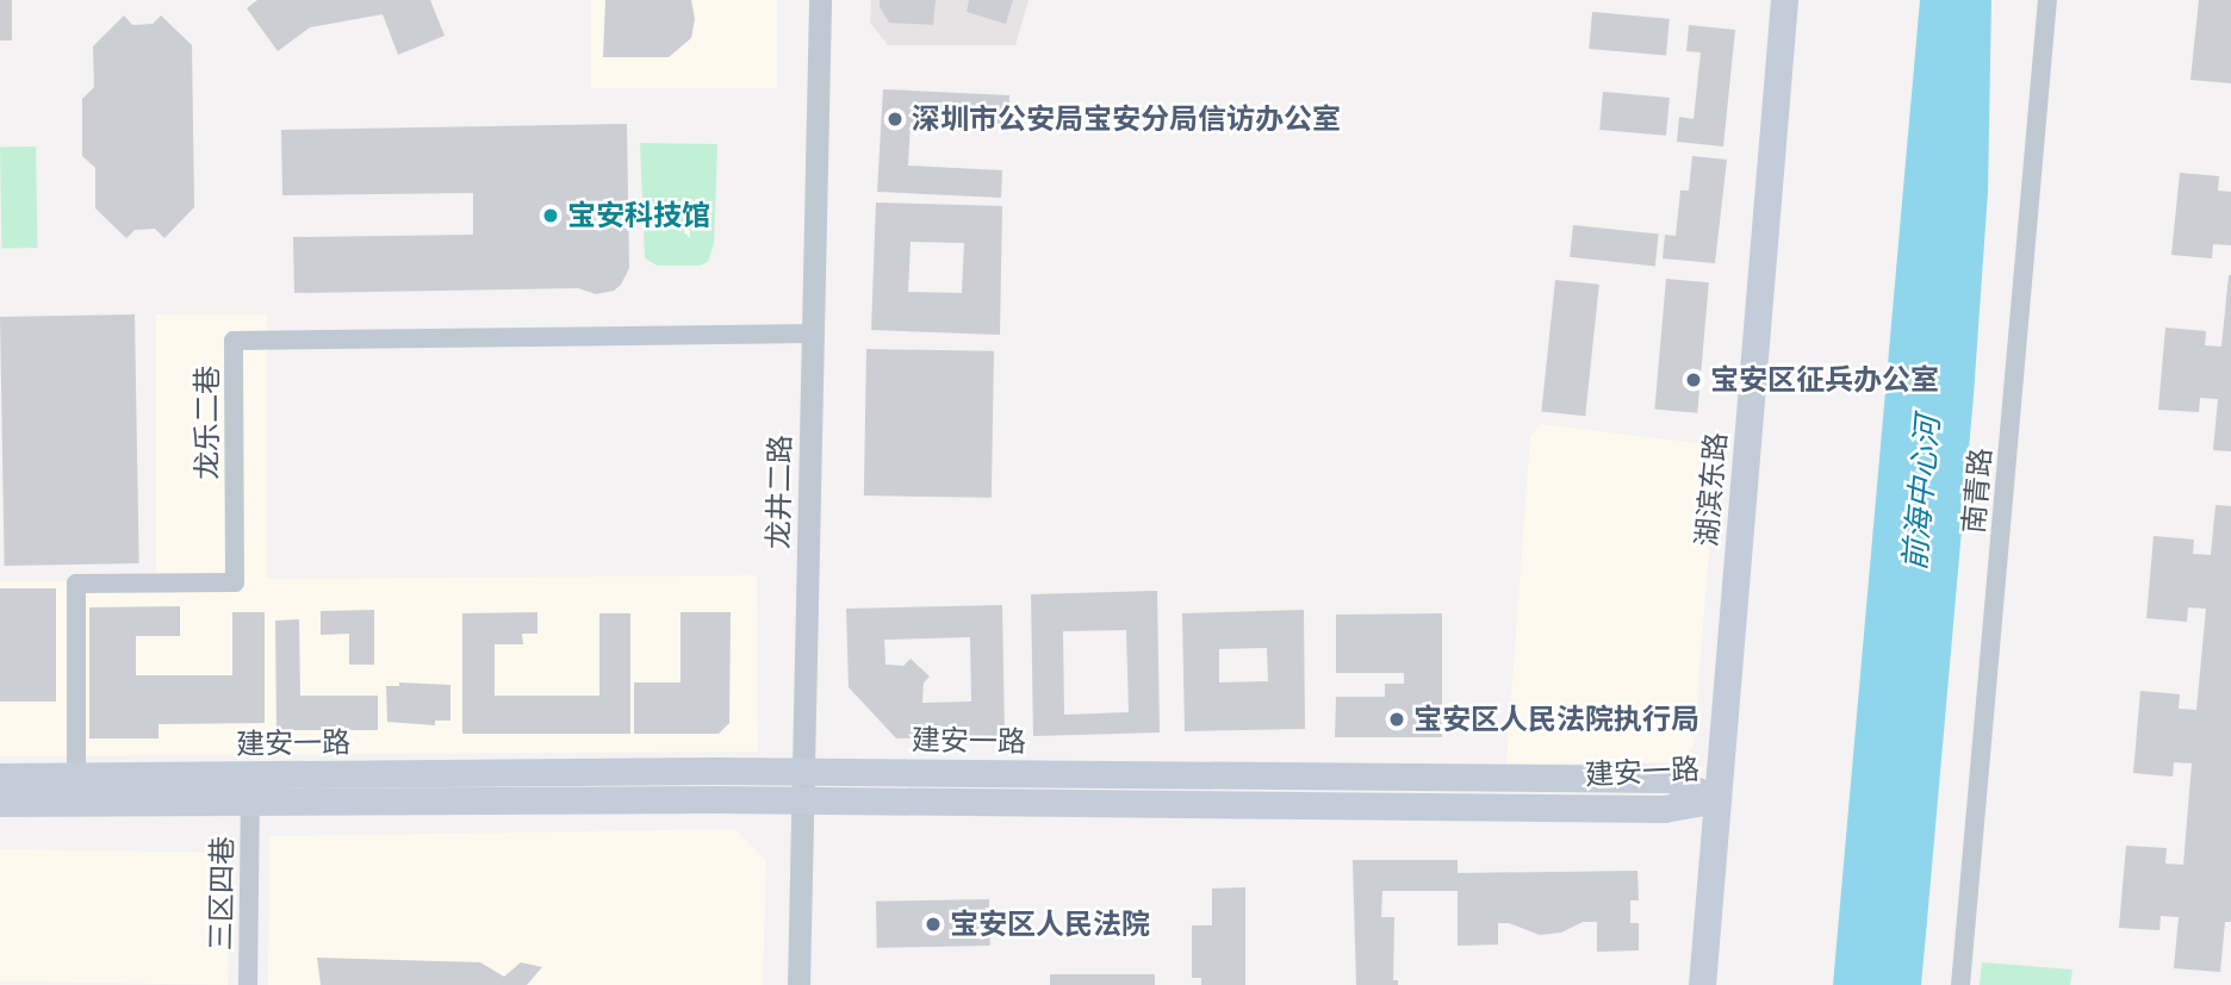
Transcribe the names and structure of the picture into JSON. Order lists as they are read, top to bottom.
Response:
{
  "streets": {
    "main road": ["湖滨东路", "建安一路"],
    "street": [
      "龙乐二巷",
      "南青路",
      "龙井二路",
      "三区四巷"
    ]
  },
  "crossings": [
    ["龙乐二巷", "龙井二路"],
    ["龙乐二巷", "建安一路"],
    ["湖滨东路", "建安一路"],
    ["龙井二路", "建安一路"],
    ["建安一路", "三区四巷"]
  ],
  "water": ["前海中心河"],
  "places": [
    "深圳市公安局宝安分局信访办公室",
    "宝安科技馆",
    "宝安区征兵办公室",
    "宝安区人民法院执行局",
    "宝安区人民法院"
  ]
}
